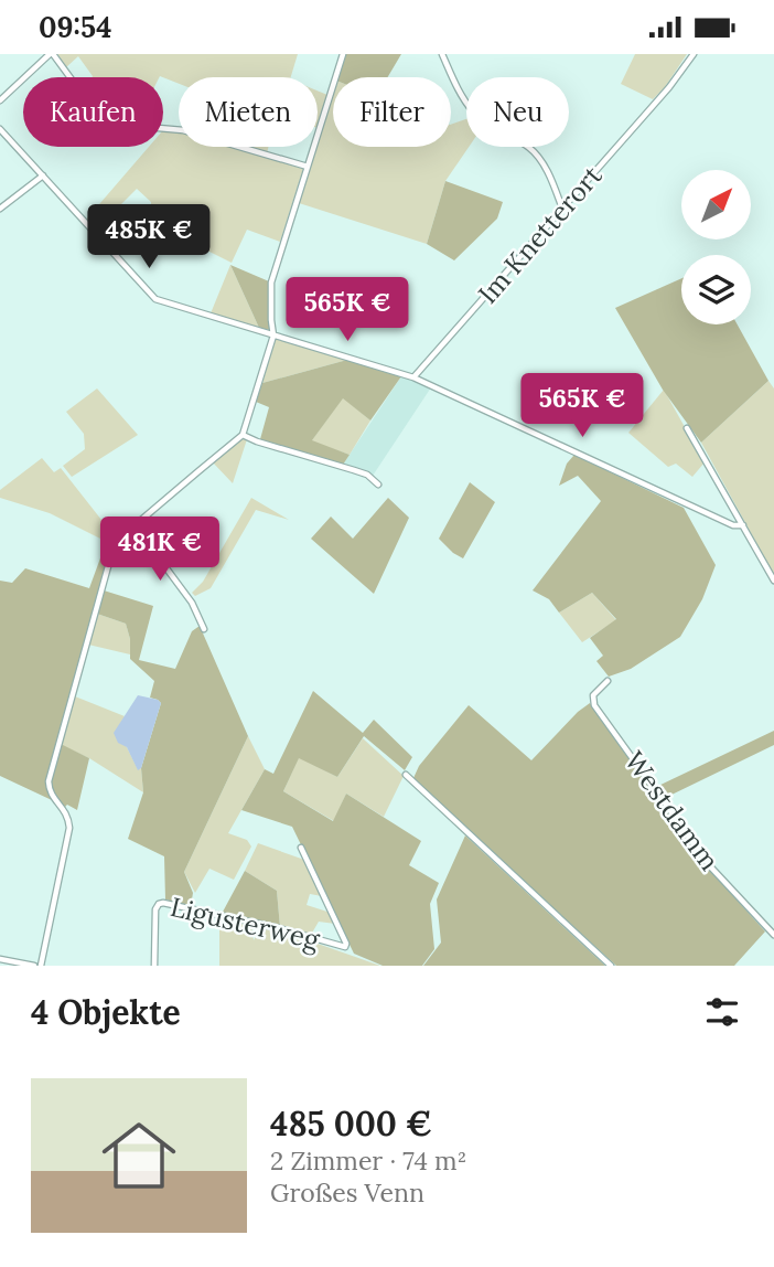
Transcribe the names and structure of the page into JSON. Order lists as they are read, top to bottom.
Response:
{
  "streets": {
    "street": ["Im Knetterort", "Westdamm", "Ligusterweg"]
  },
  "north": "top right",
  "page": {
    "status": "09:54",
    "chip": [
      "Kaufen",
      "Mieten",
      "Filter",
      "Neu"
    ],
    "price": [
      "485K €",
      "565K €",
      "565K €",
      "481K €"
    ],
    "heading": "4 Objekte",
    "list": [
      {
        "name": "485 000 €",
        "note": "2 Zimmer · 74 m² · Großes Venn"
      }
    ]
  }
}
